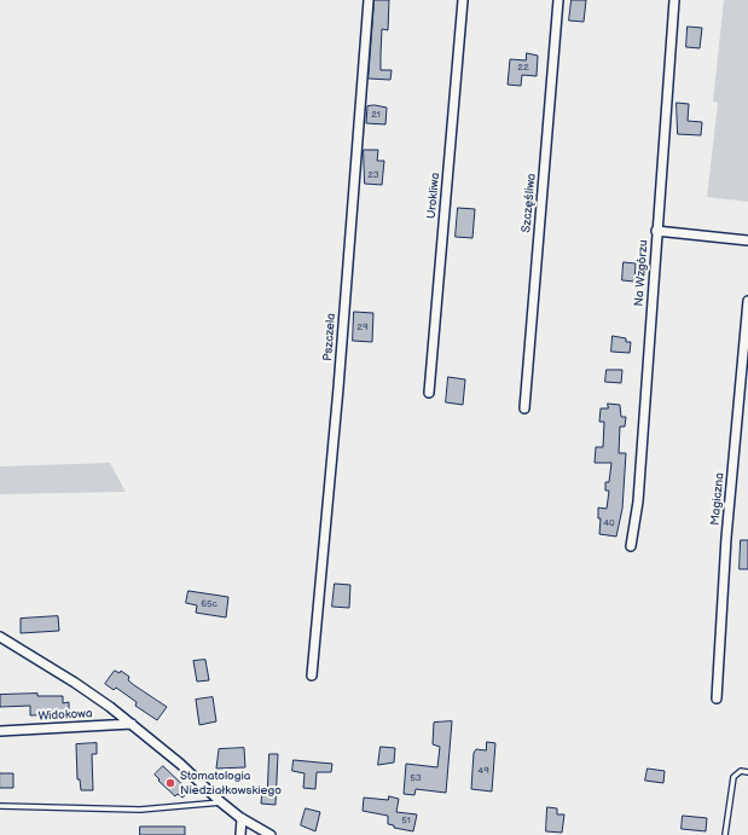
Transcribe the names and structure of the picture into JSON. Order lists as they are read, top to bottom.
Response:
{
  "streets": {
    "street": [
      "Urokliwa",
      "Szczęśliwa",
      "Na Wzgórzu",
      "Pszczela",
      "Magiczna",
      "Widokowa"
    ]
  },
  "places": ["Stomatologia Niedziałkowskiego"],
  "house_numbers": [
    "22",
    "21",
    "23",
    "29",
    "40",
    "65c",
    "49",
    "53",
    "51"
  ]
}
